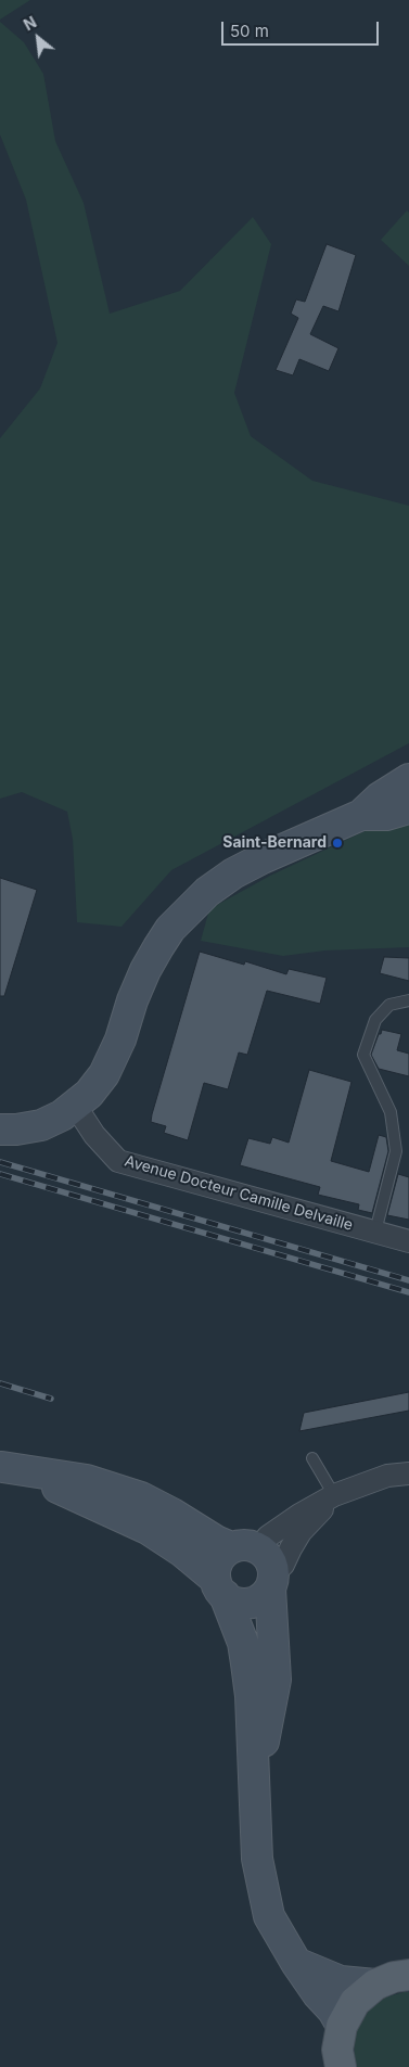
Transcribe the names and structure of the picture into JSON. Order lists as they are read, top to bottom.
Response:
{
  "streets": {
    "street": ["Avenue Docteur Camille Delvaille"]
  },
  "places": ["Saint-Bernard"],
  "scale_bar": "50 m",
  "north": "top left"
}
